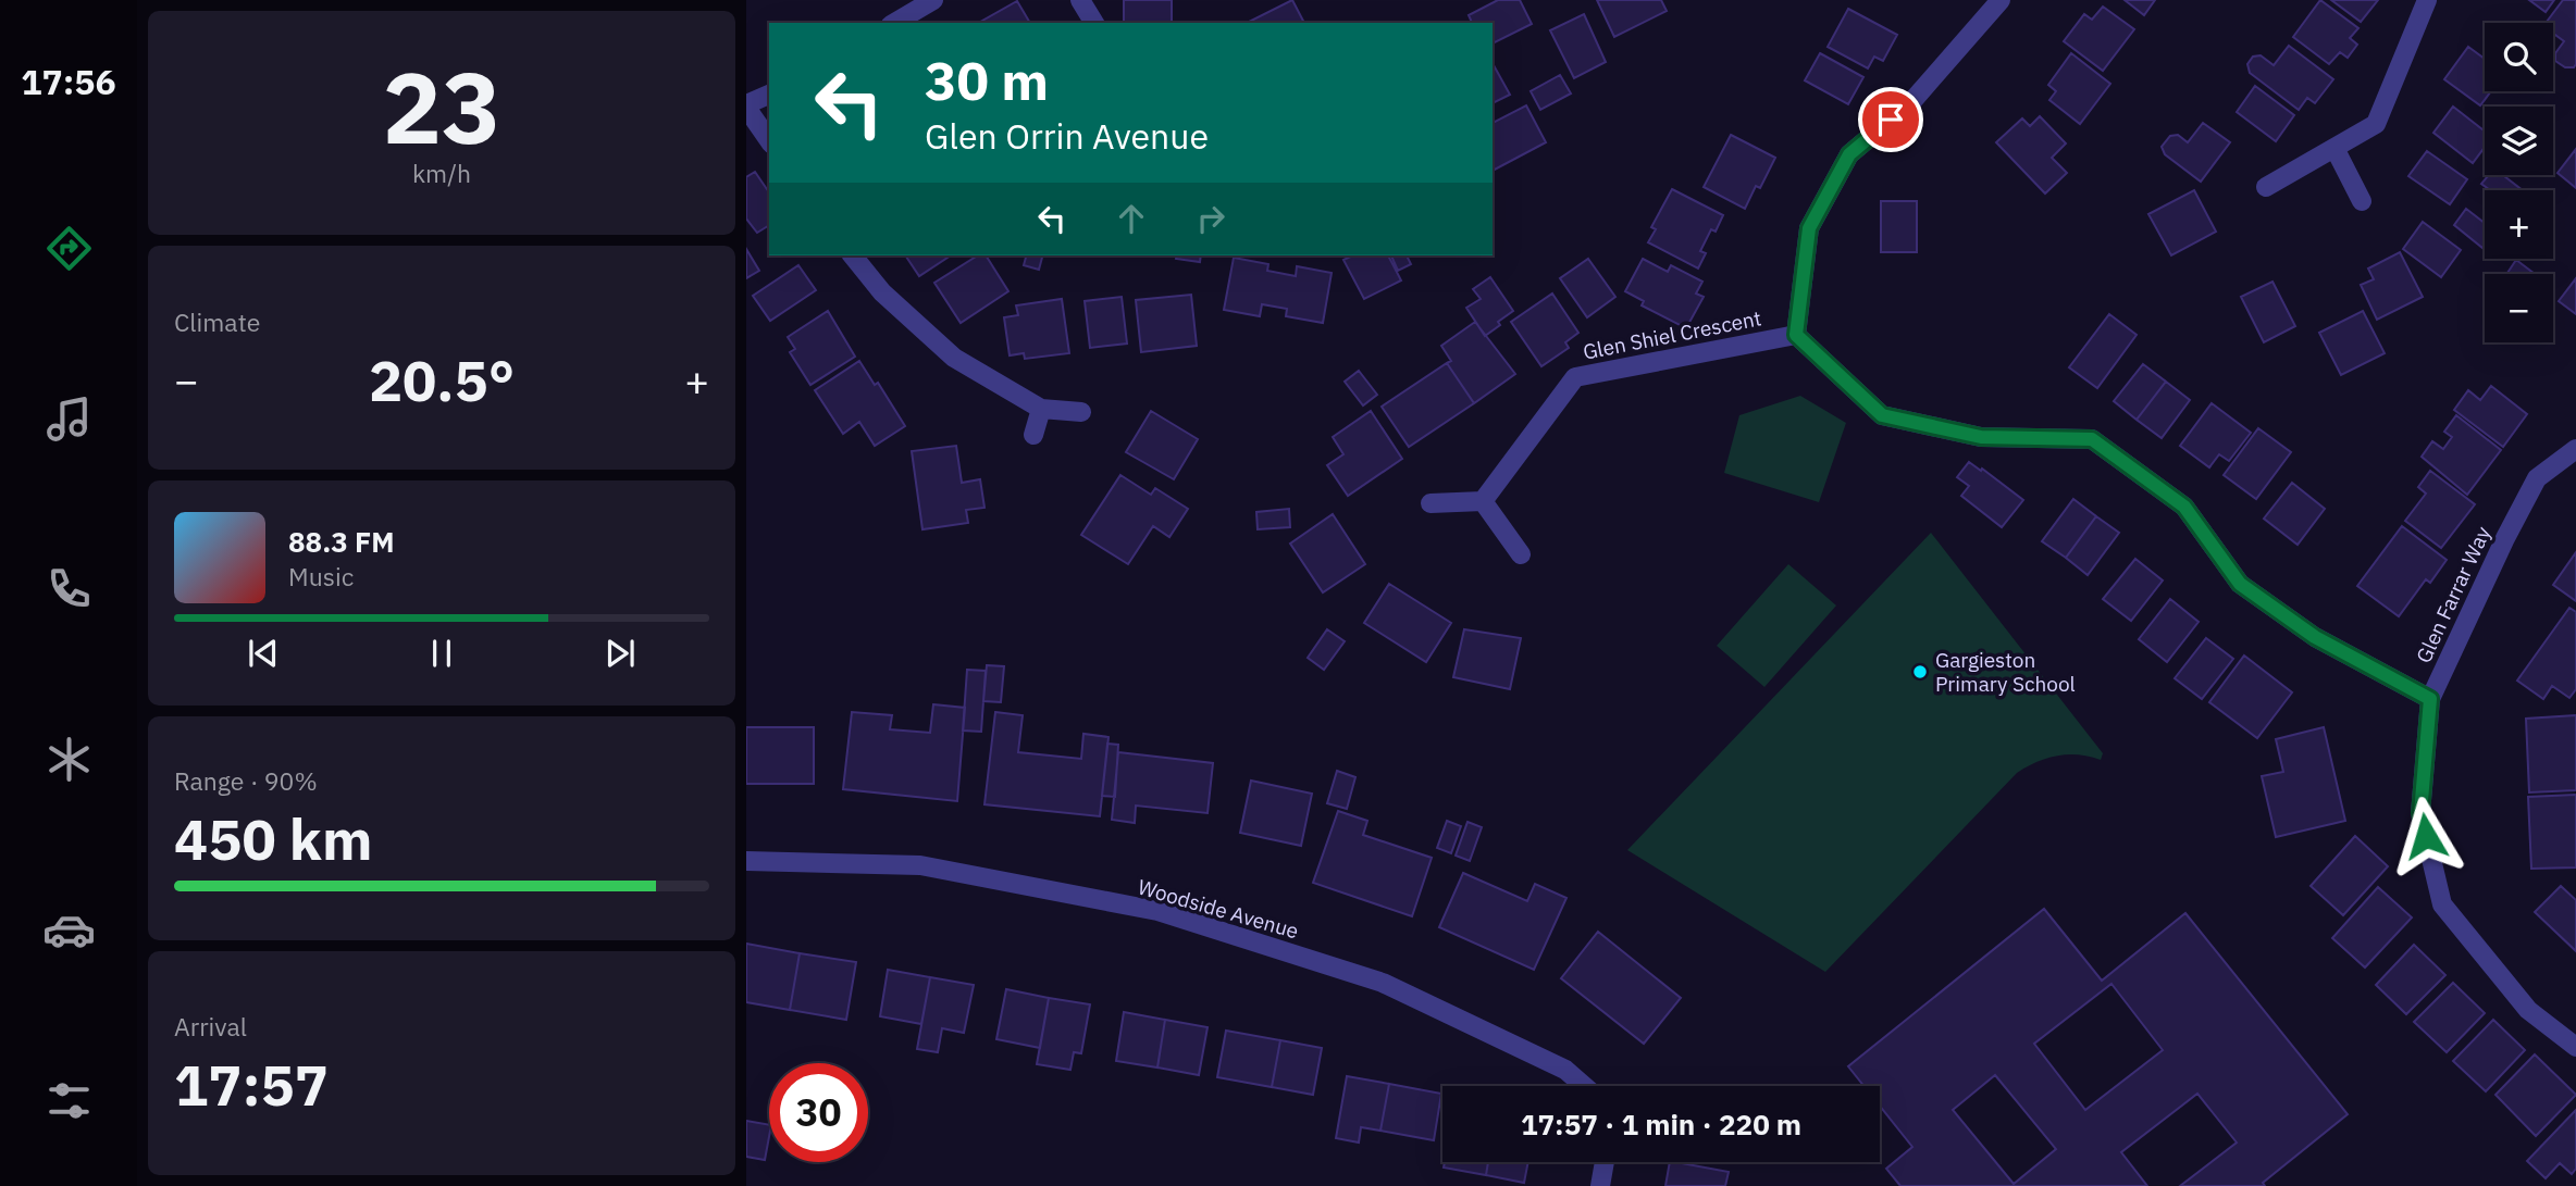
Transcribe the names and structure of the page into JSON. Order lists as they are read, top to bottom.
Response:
{
  "streets": {
    "street": ["Glen Shiel Crescent", "Glen Farrar Way", "Woodside Avenue"]
  },
  "places": ["Gargieston Primary School"],
  "page": {
    "tabs": "17:56",
    "tile": [
      ["23", "km/h"],
      "Climate",
      ["Range · 90%", "450 km"],
      ["Arrival", "17:57"]
    ],
    "map_buttons": ["+", "−"],
    "turn": ["30 m", "Glen Orrin Avenue"],
    "heat": ["−", "20.5°", "+"],
    "song": ["88.3 FM", "Music"],
    "limit": "30",
    "trip": "17:57 · 1 min · 220 m"
  }
}
